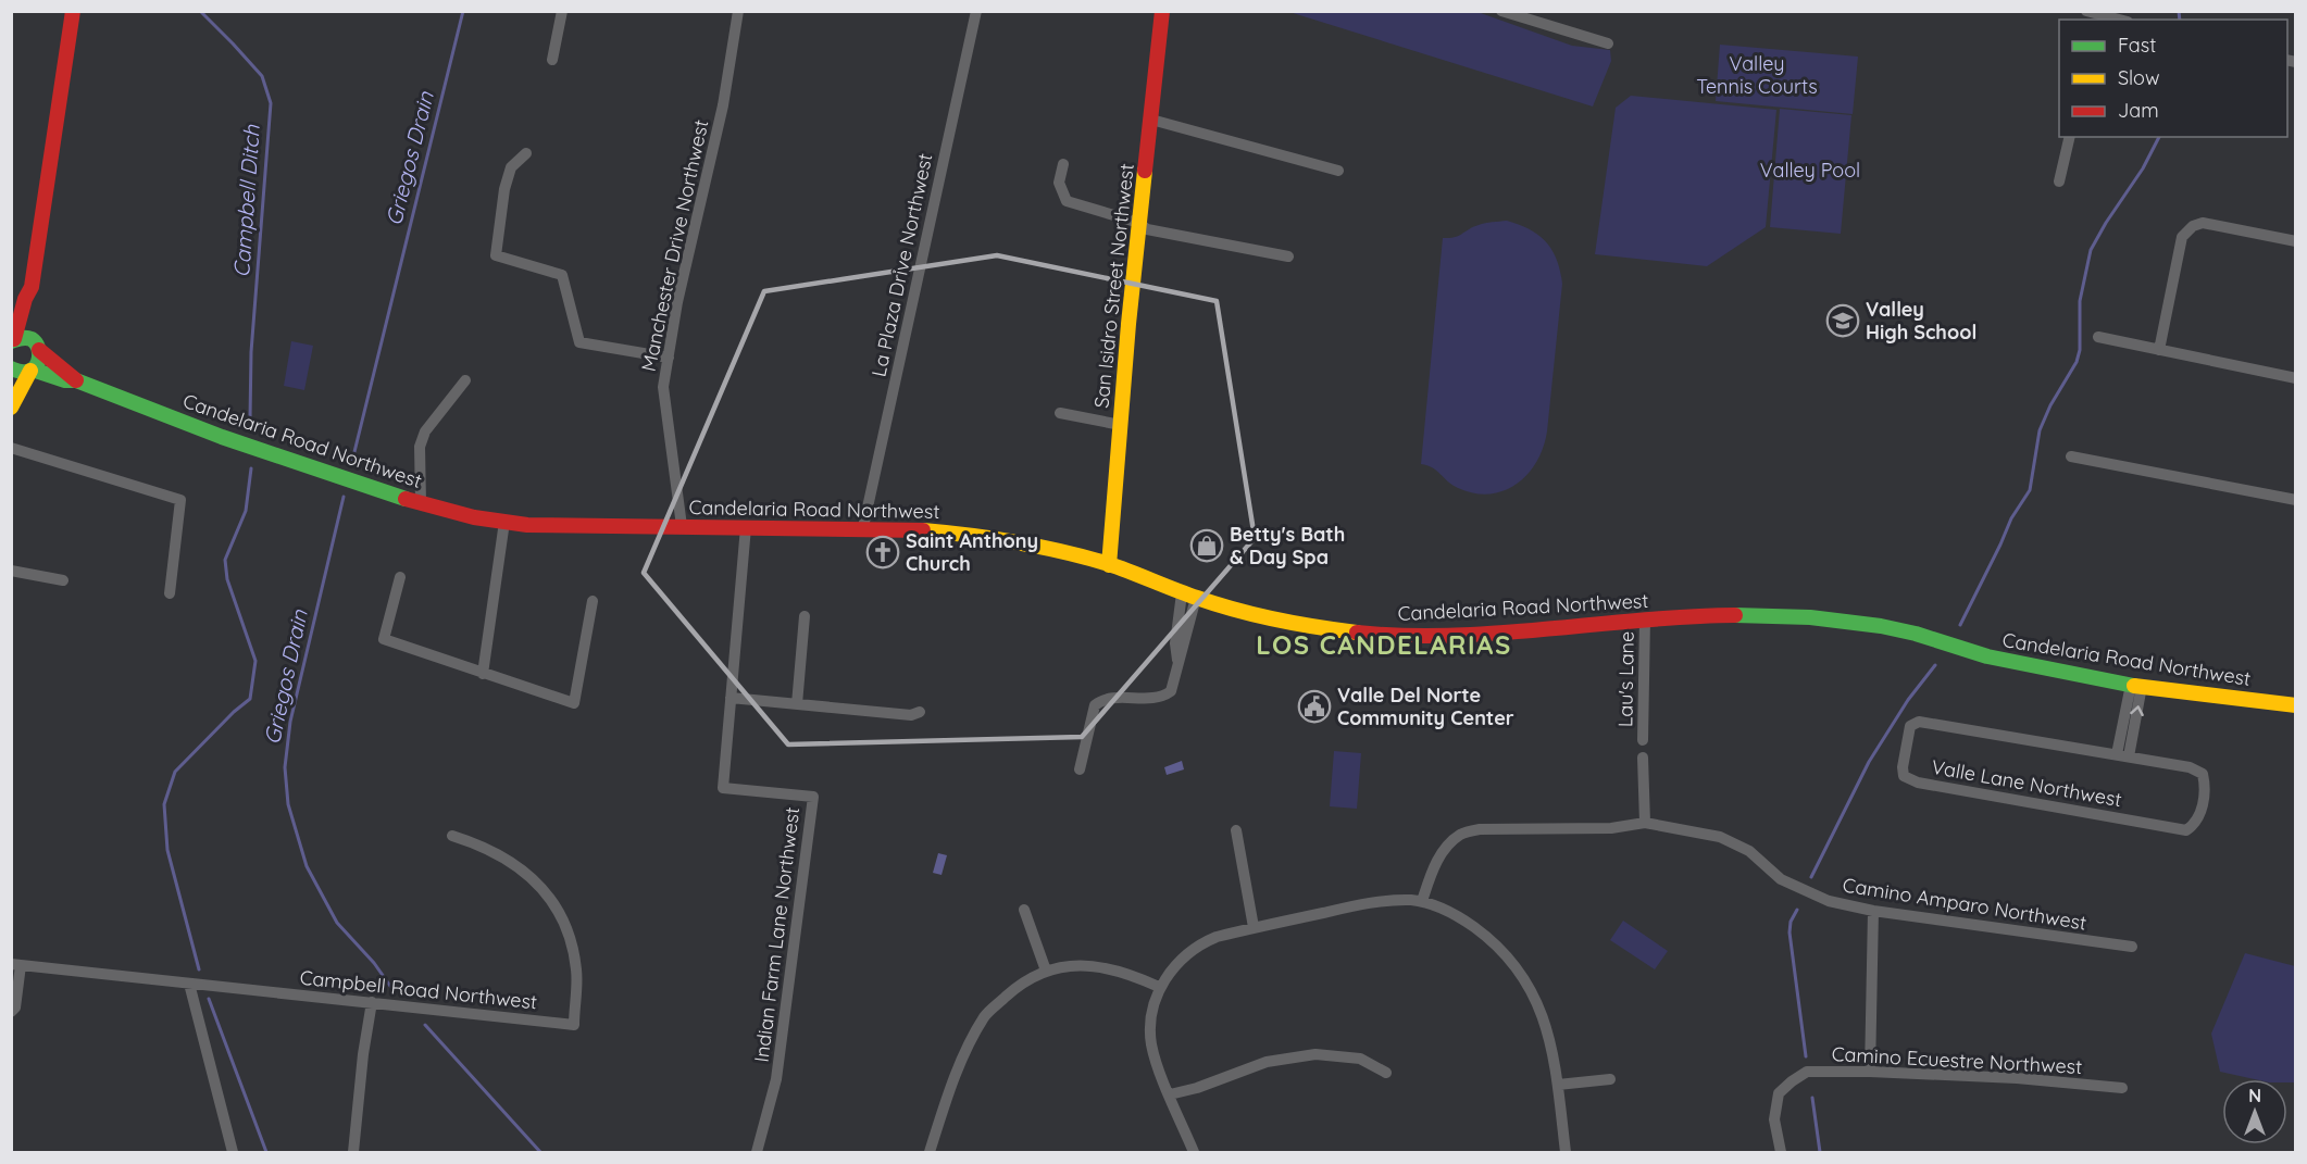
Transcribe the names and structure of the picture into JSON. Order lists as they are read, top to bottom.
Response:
{
  "streets": {
    "main road": ["San Isidro Street Northwest", "Candelaria Road Northwest"],
    "street": [
      "Manchester Drive Northwest",
      "La Plaza Drive Northwest",
      "Lau's Lane",
      "Valle Lane Northwest",
      "Camino Amparo Northwest",
      "Indian Farm Lane Northwest",
      "Campbell Road Northwest",
      "Camino Ecuestre Northwest"
    ]
  },
  "crossings": [
    ["Manchester Drive Northwest", "Candelaria Road Northwest"],
    ["La Plaza Drive Northwest", "Candelaria Road Northwest"],
    ["San Isidro Street Northwest", "Candelaria Road Northwest"],
    ["Candelaria Road Northwest", "Lau's Lane"],
    ["Candelaria Road Northwest", "Indian Farm Lane Northwest"]
  ],
  "districts": ["LOS CANDELARIAS"],
  "water": ["Griegos Drain", "Campbell Ditch"],
  "parks": ["Valley Tennis Courts", "Valley Pool"],
  "places": {
    "school or university": ["Valley High School"],
    "shop": ["Betty's Bath & Day Spa"],
    "church": ["Saint Anthony Church"],
    "public building": ["Valle Del Norte Community Center"]
  },
  "legend": ["Fast", "Slow", "Jam"],
  "north": "top"
}
